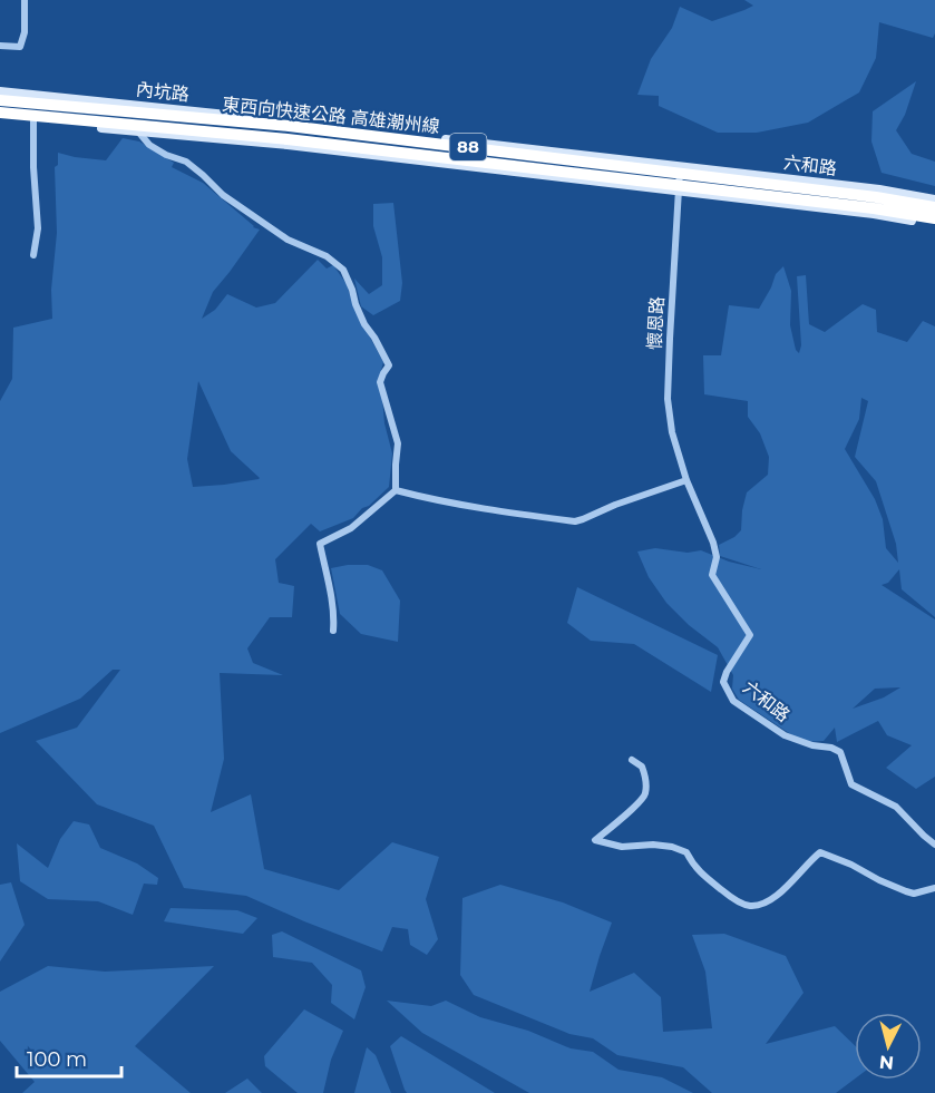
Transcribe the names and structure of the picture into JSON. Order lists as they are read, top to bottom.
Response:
{
  "streets": {
    "highway": ["東西向快速公路 高雄潮州線", "88"],
    "main road": ["內坑路", "六和路"],
    "street": ["懷恩路"]
  },
  "crossings": [
    ["內坑路", "六和路"],
    ["內坑路", "懷恩路"],
    ["六和路", "懷恩路"]
  ],
  "scale_bar": "100 m",
  "north": "bottom"
}
